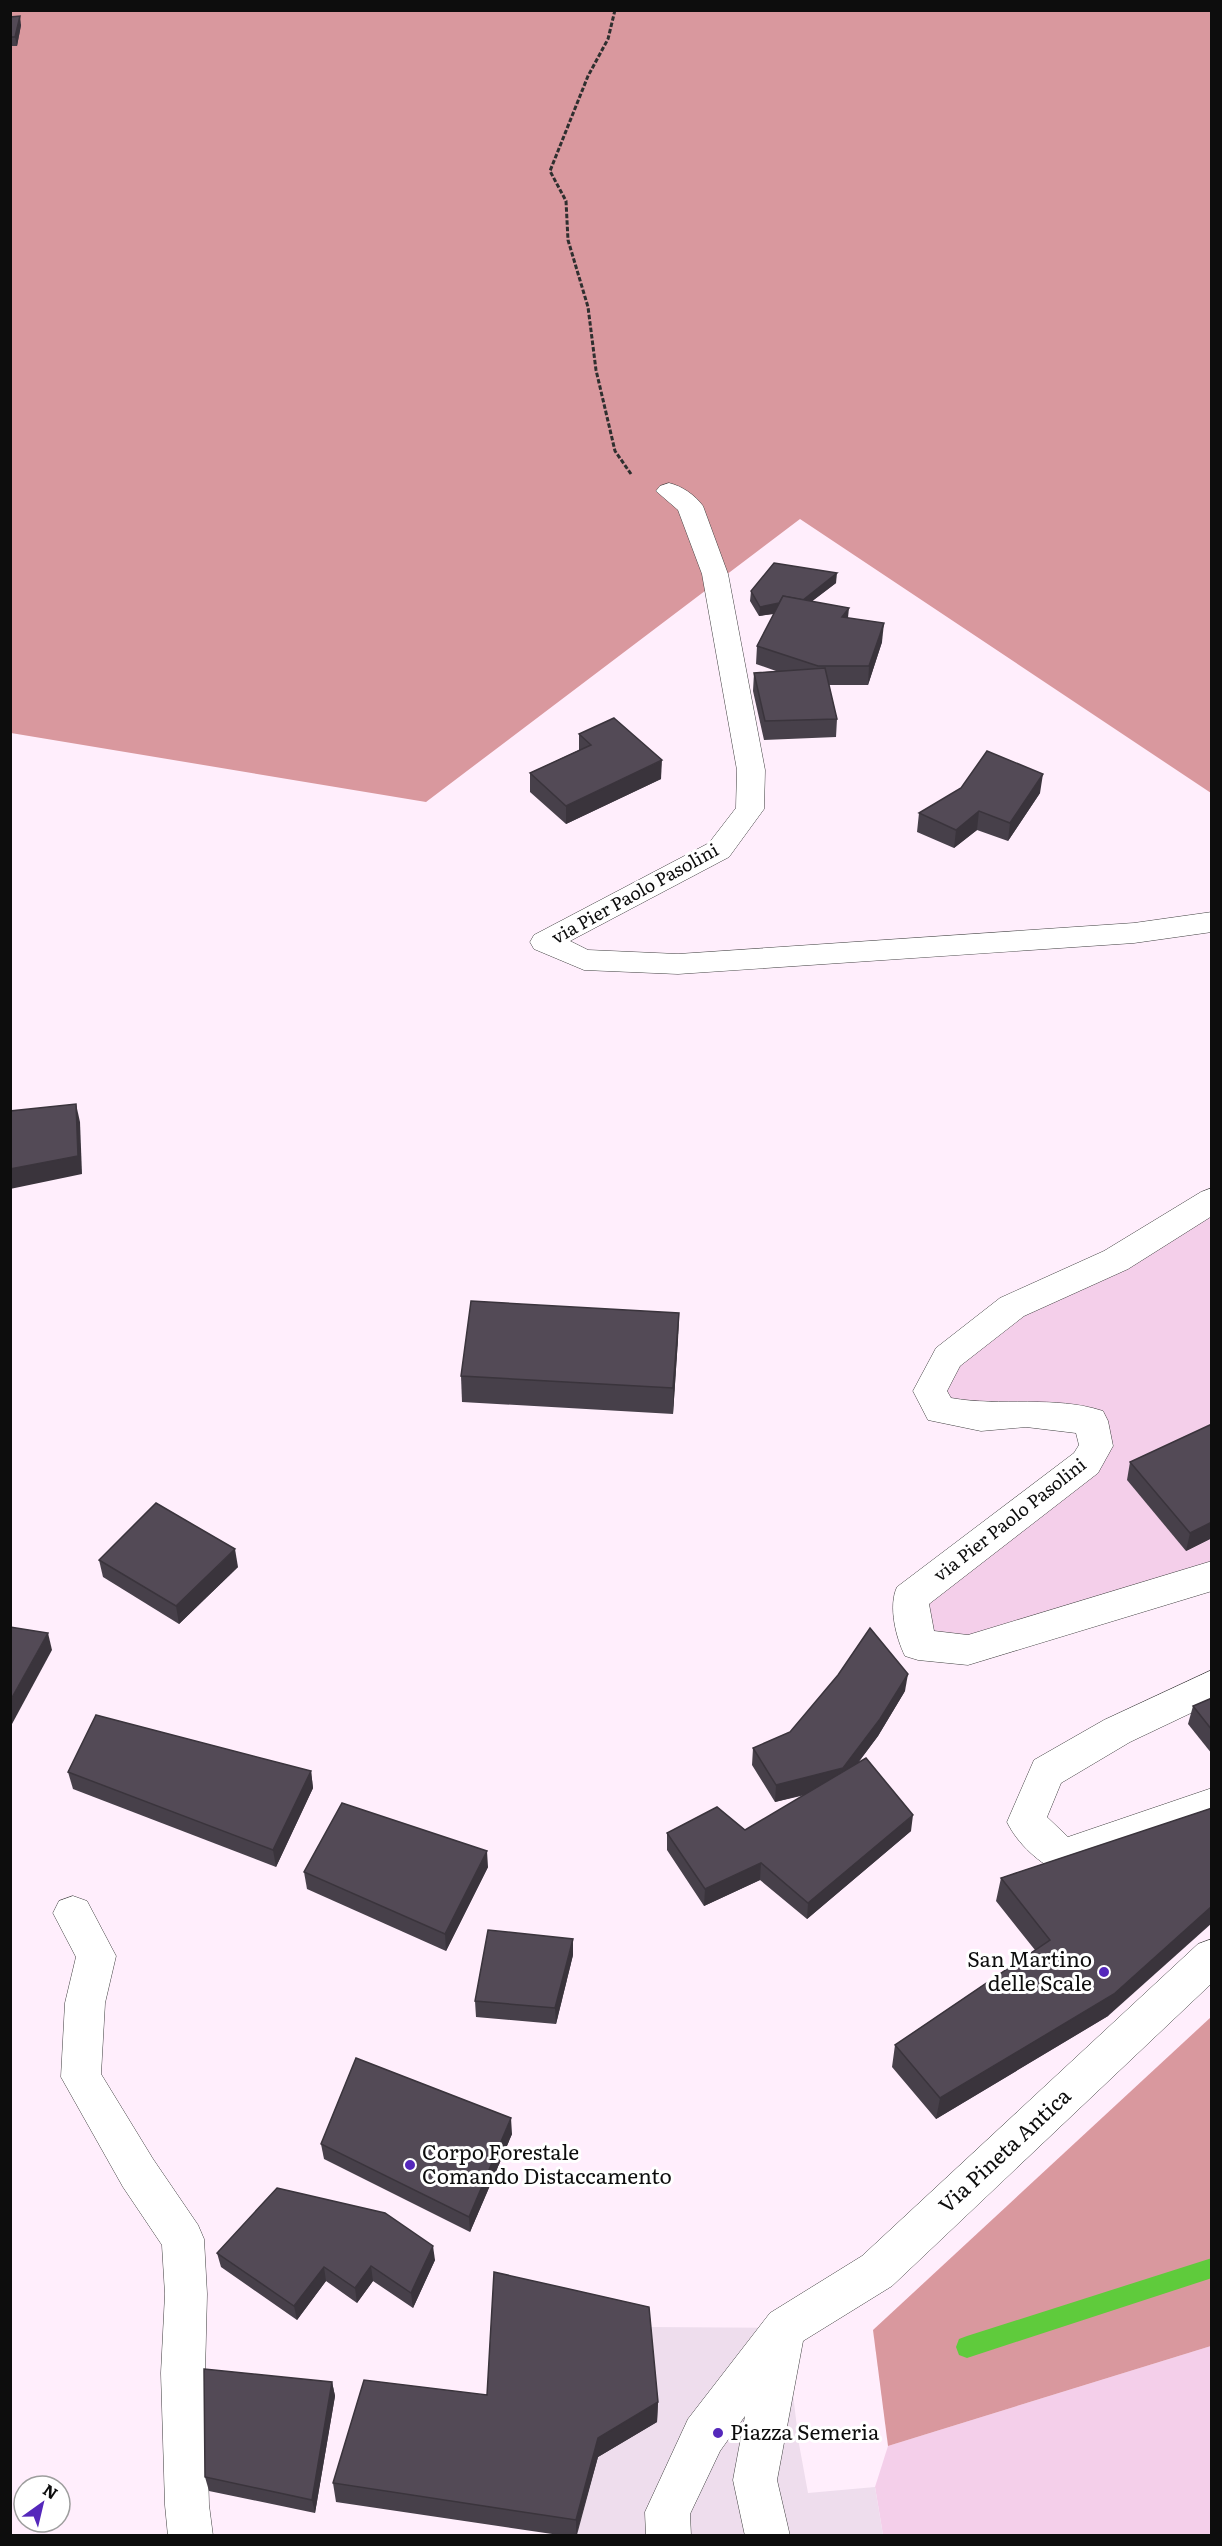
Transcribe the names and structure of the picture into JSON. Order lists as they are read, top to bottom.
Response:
{
  "streets": {
    "street": ["via Pier Paolo Pasolini", "Via Pineta Antica"]
  },
  "places": ["San Martino delle Scale", "Corpo Forestale Comando Distaccamento", "Piazza Semeria"],
  "north": "top right"
}
